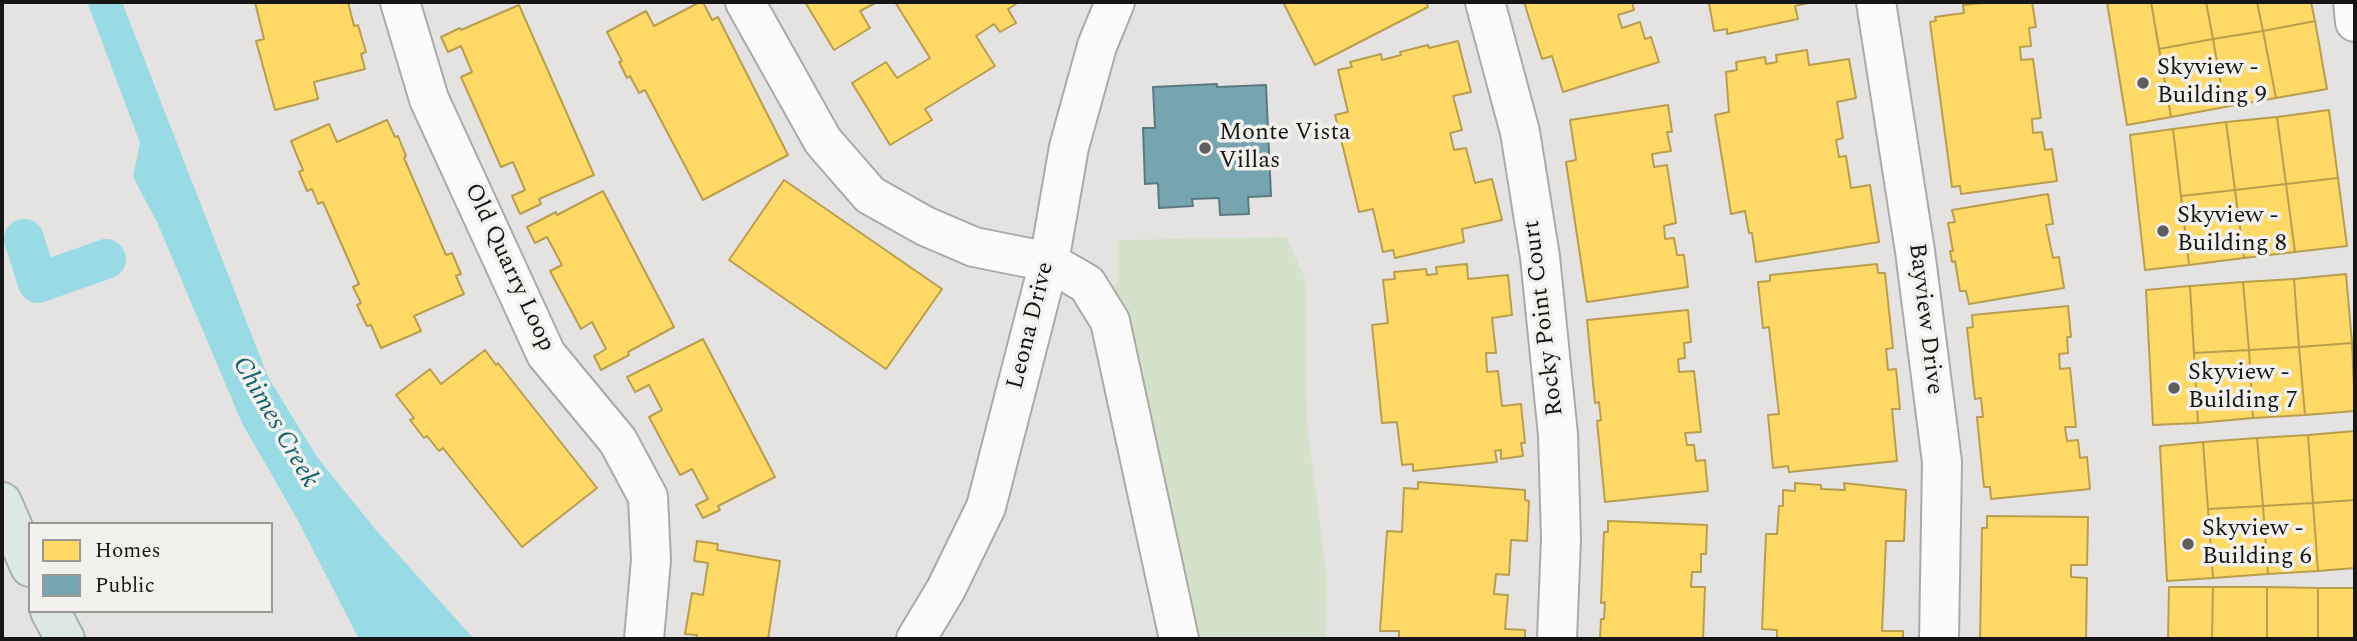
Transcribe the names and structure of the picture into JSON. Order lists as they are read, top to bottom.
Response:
{
  "streets": {
    "street": [
      "Old Quarry Loop",
      "Rocky Point Court",
      "Bayview Drive",
      "Leona Drive"
    ]
  },
  "water": ["Chimes Creek"],
  "places": [
    "Skyview - Building 9",
    "Monte Vista Villas",
    "Skyview - Building 8",
    "Skyview - Building 7",
    "Skyview - Building 6"
  ],
  "legend": ["Homes", "Public"]
}
